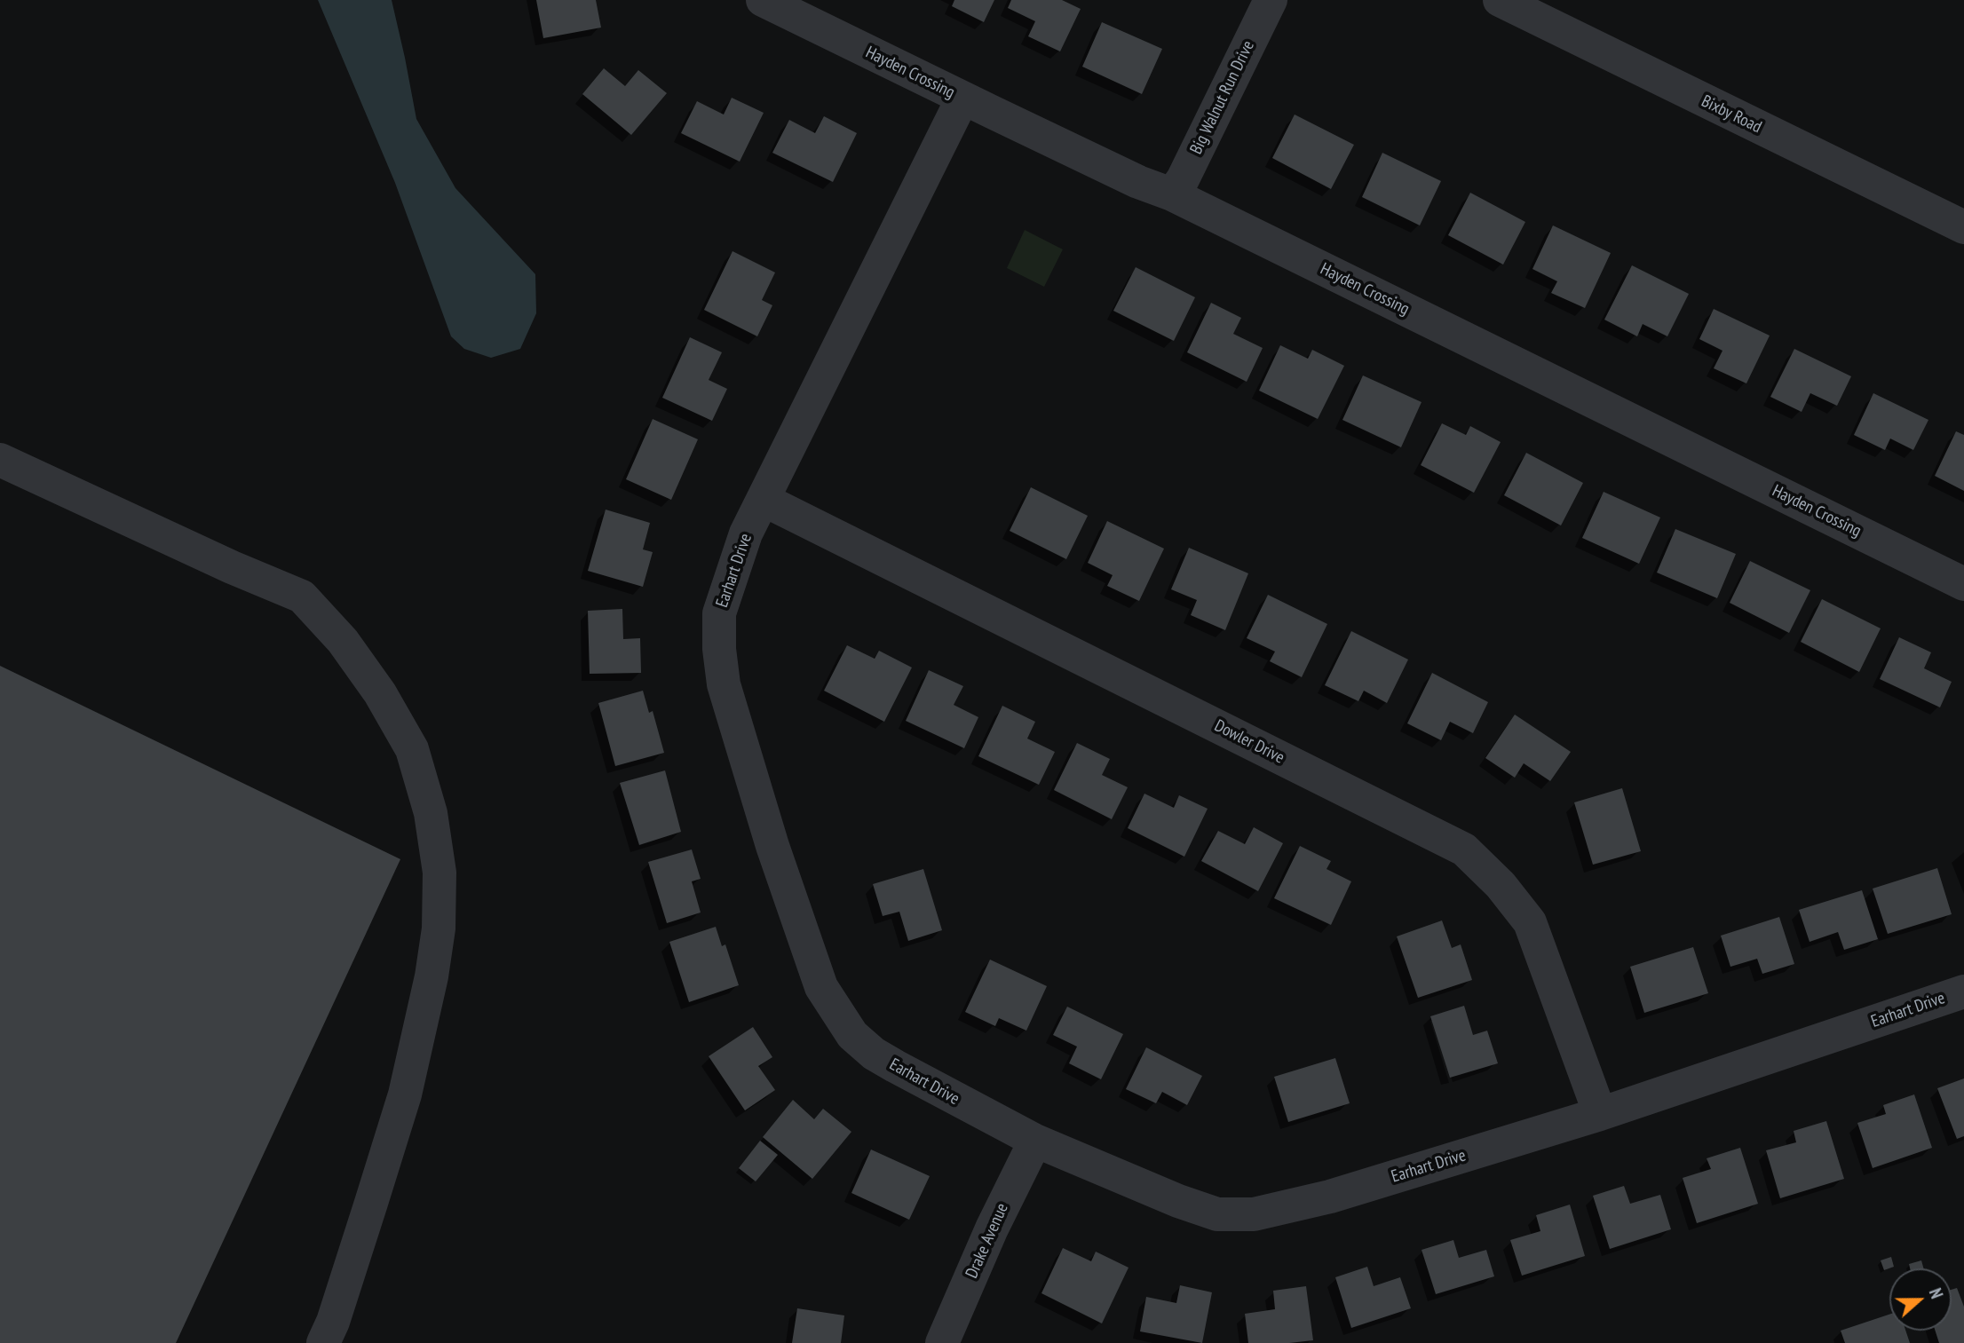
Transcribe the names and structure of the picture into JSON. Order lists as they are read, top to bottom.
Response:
{
  "streets": {
    "street": [
      "Hayden Crossing",
      "Big Walnut Run Drive",
      "Bixby Road",
      "Earhart Drive",
      "Dowler Drive",
      "Drake Avenue"
    ]
  },
  "crossings": [
    ["Hayden Crossing", "Big Walnut Run Drive"],
    ["Hayden Crossing", "Earhart Drive"],
    ["Earhart Drive", "Dowler Drive"],
    ["Earhart Drive", "Drake Avenue"]
  ],
  "north": "right"
}
